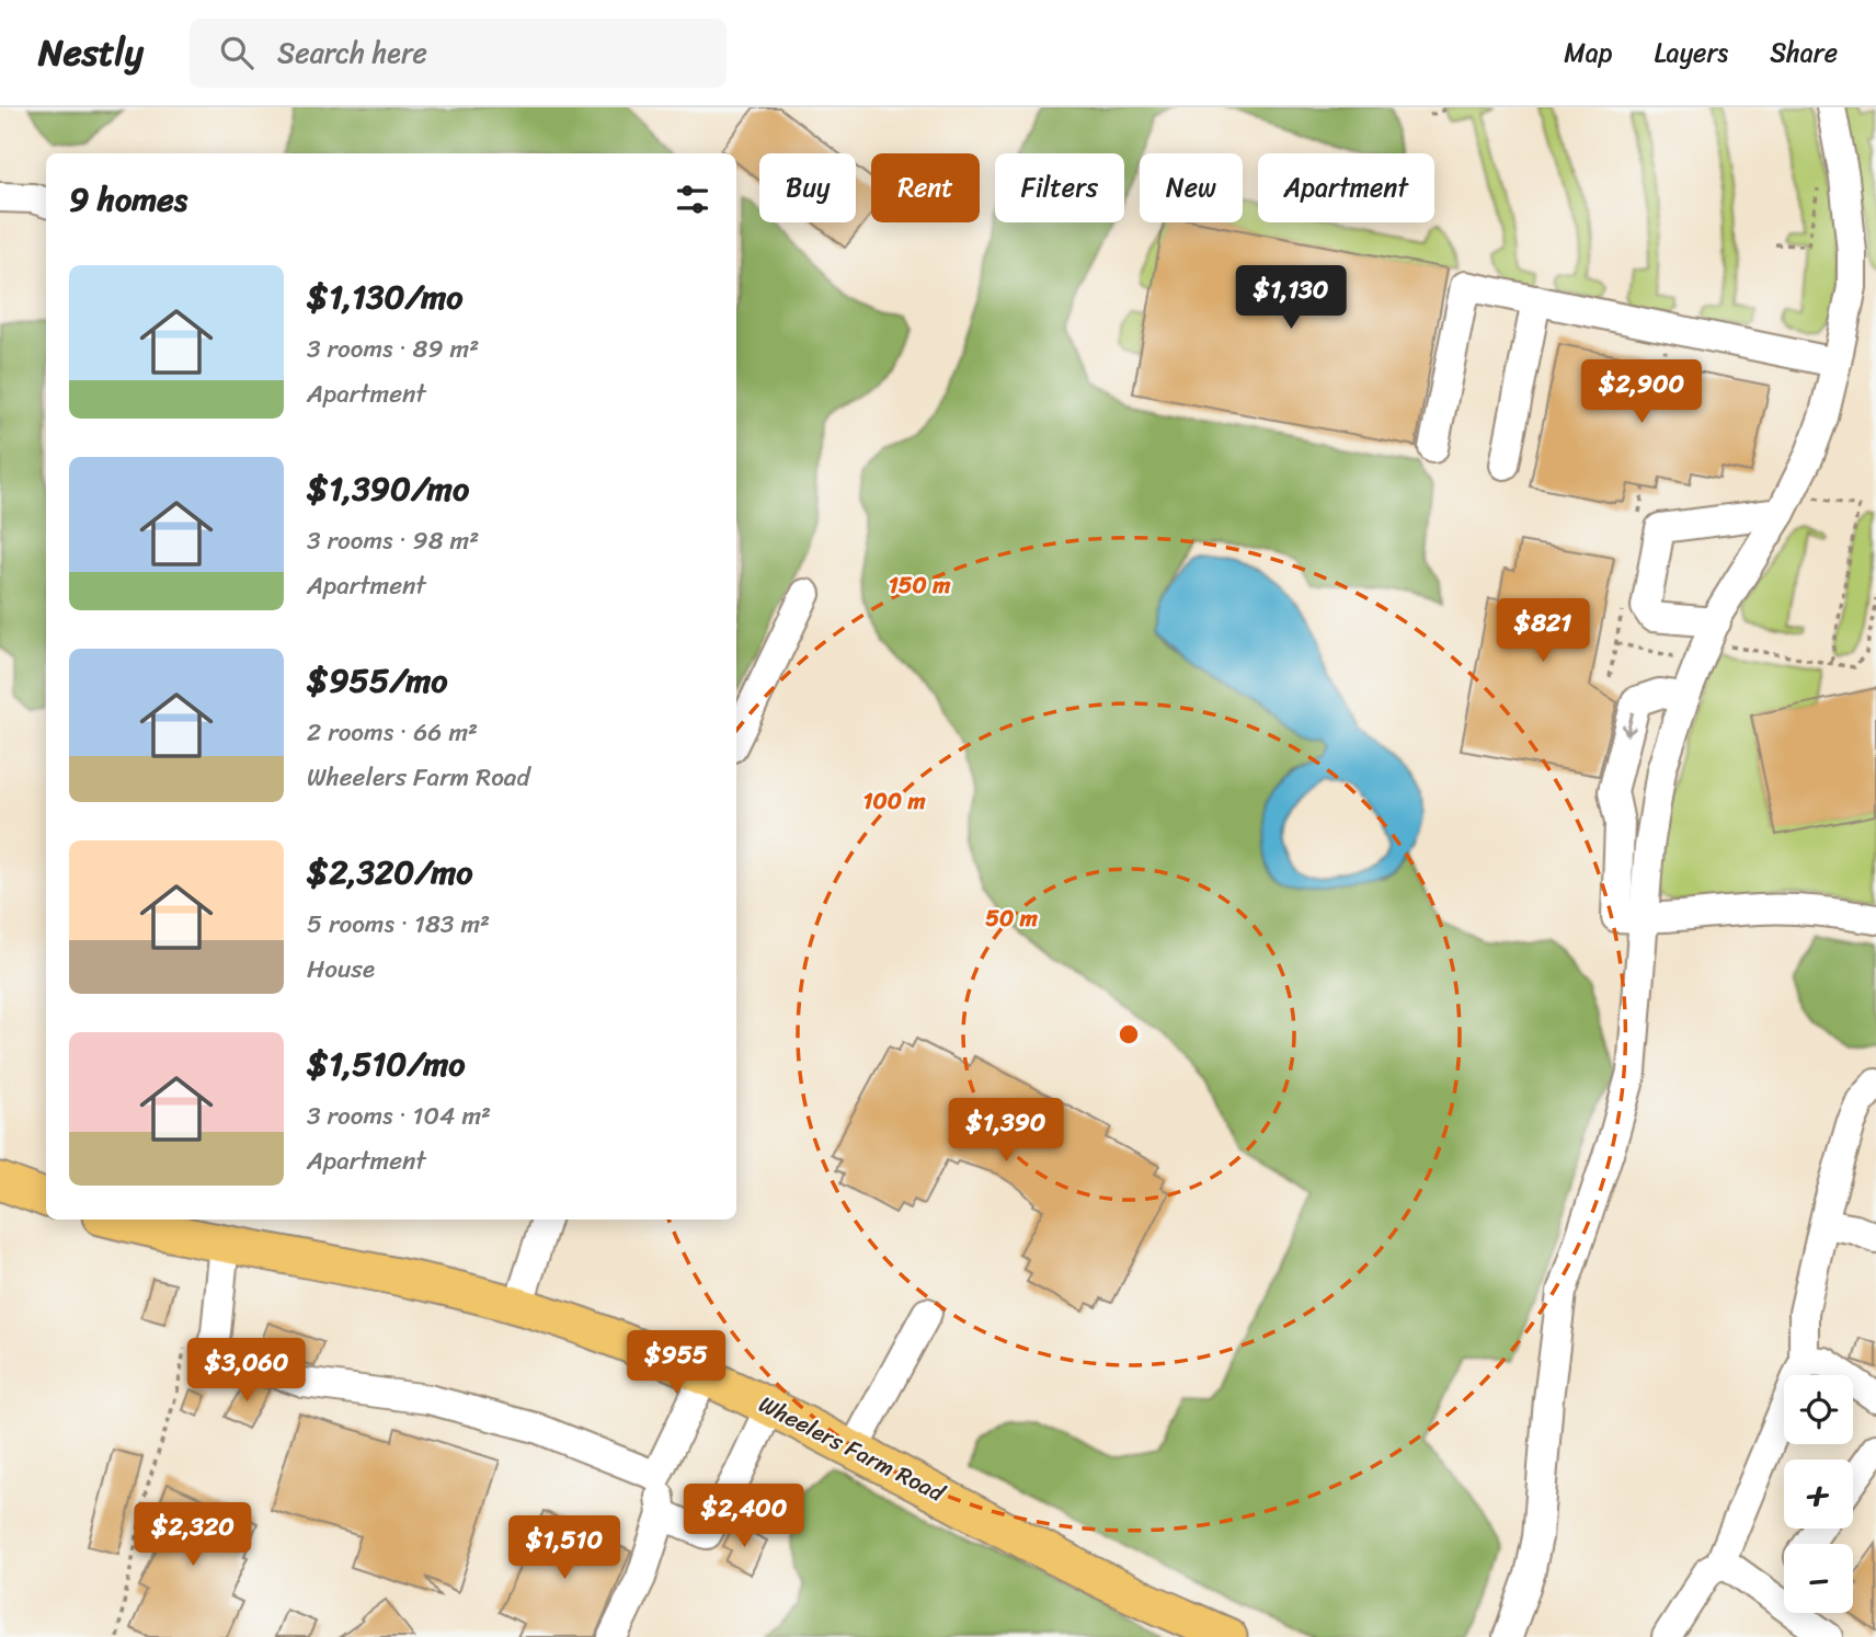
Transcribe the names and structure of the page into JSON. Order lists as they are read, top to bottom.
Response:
{
  "streets": {
    "main road": ["Wheelers Farm Road"]
  },
  "page": {
    "header": "Nestly",
    "search": "Search here",
    "nav": ["Map", "Layers", "Share"],
    "chip": [
      "Buy",
      "Rent",
      "Filters",
      "New",
      "Apartment"
    ],
    "heading": "9 homes",
    "list": [
      {
        "name": "$1,130/mo",
        "note": "3 rooms · 89 m² · Apartment"
      },
      {
        "name": "$1,390/mo",
        "note": "3 rooms · 98 m² · Apartment"
      },
      {
        "name": "$955/mo",
        "note": "2 rooms · 66 m² · Wheelers Farm Road"
      },
      {
        "name": "$2,320/mo",
        "note": "5 rooms · 183 m² · House"
      },
      {
        "name": "$1,510/mo",
        "note": "3 rooms · 104 m² · Apartment"
      }
    ],
    "price": [
      "$1,130",
      "$2,900",
      "$821",
      "$1,390",
      "$955",
      "$3,060",
      "$2,400",
      "$2,320",
      "$1,510"
    ],
    "map_buttons": ["+", "−"]
  },
  "rings": ["150 m", "100 m", "50 m"]
}
